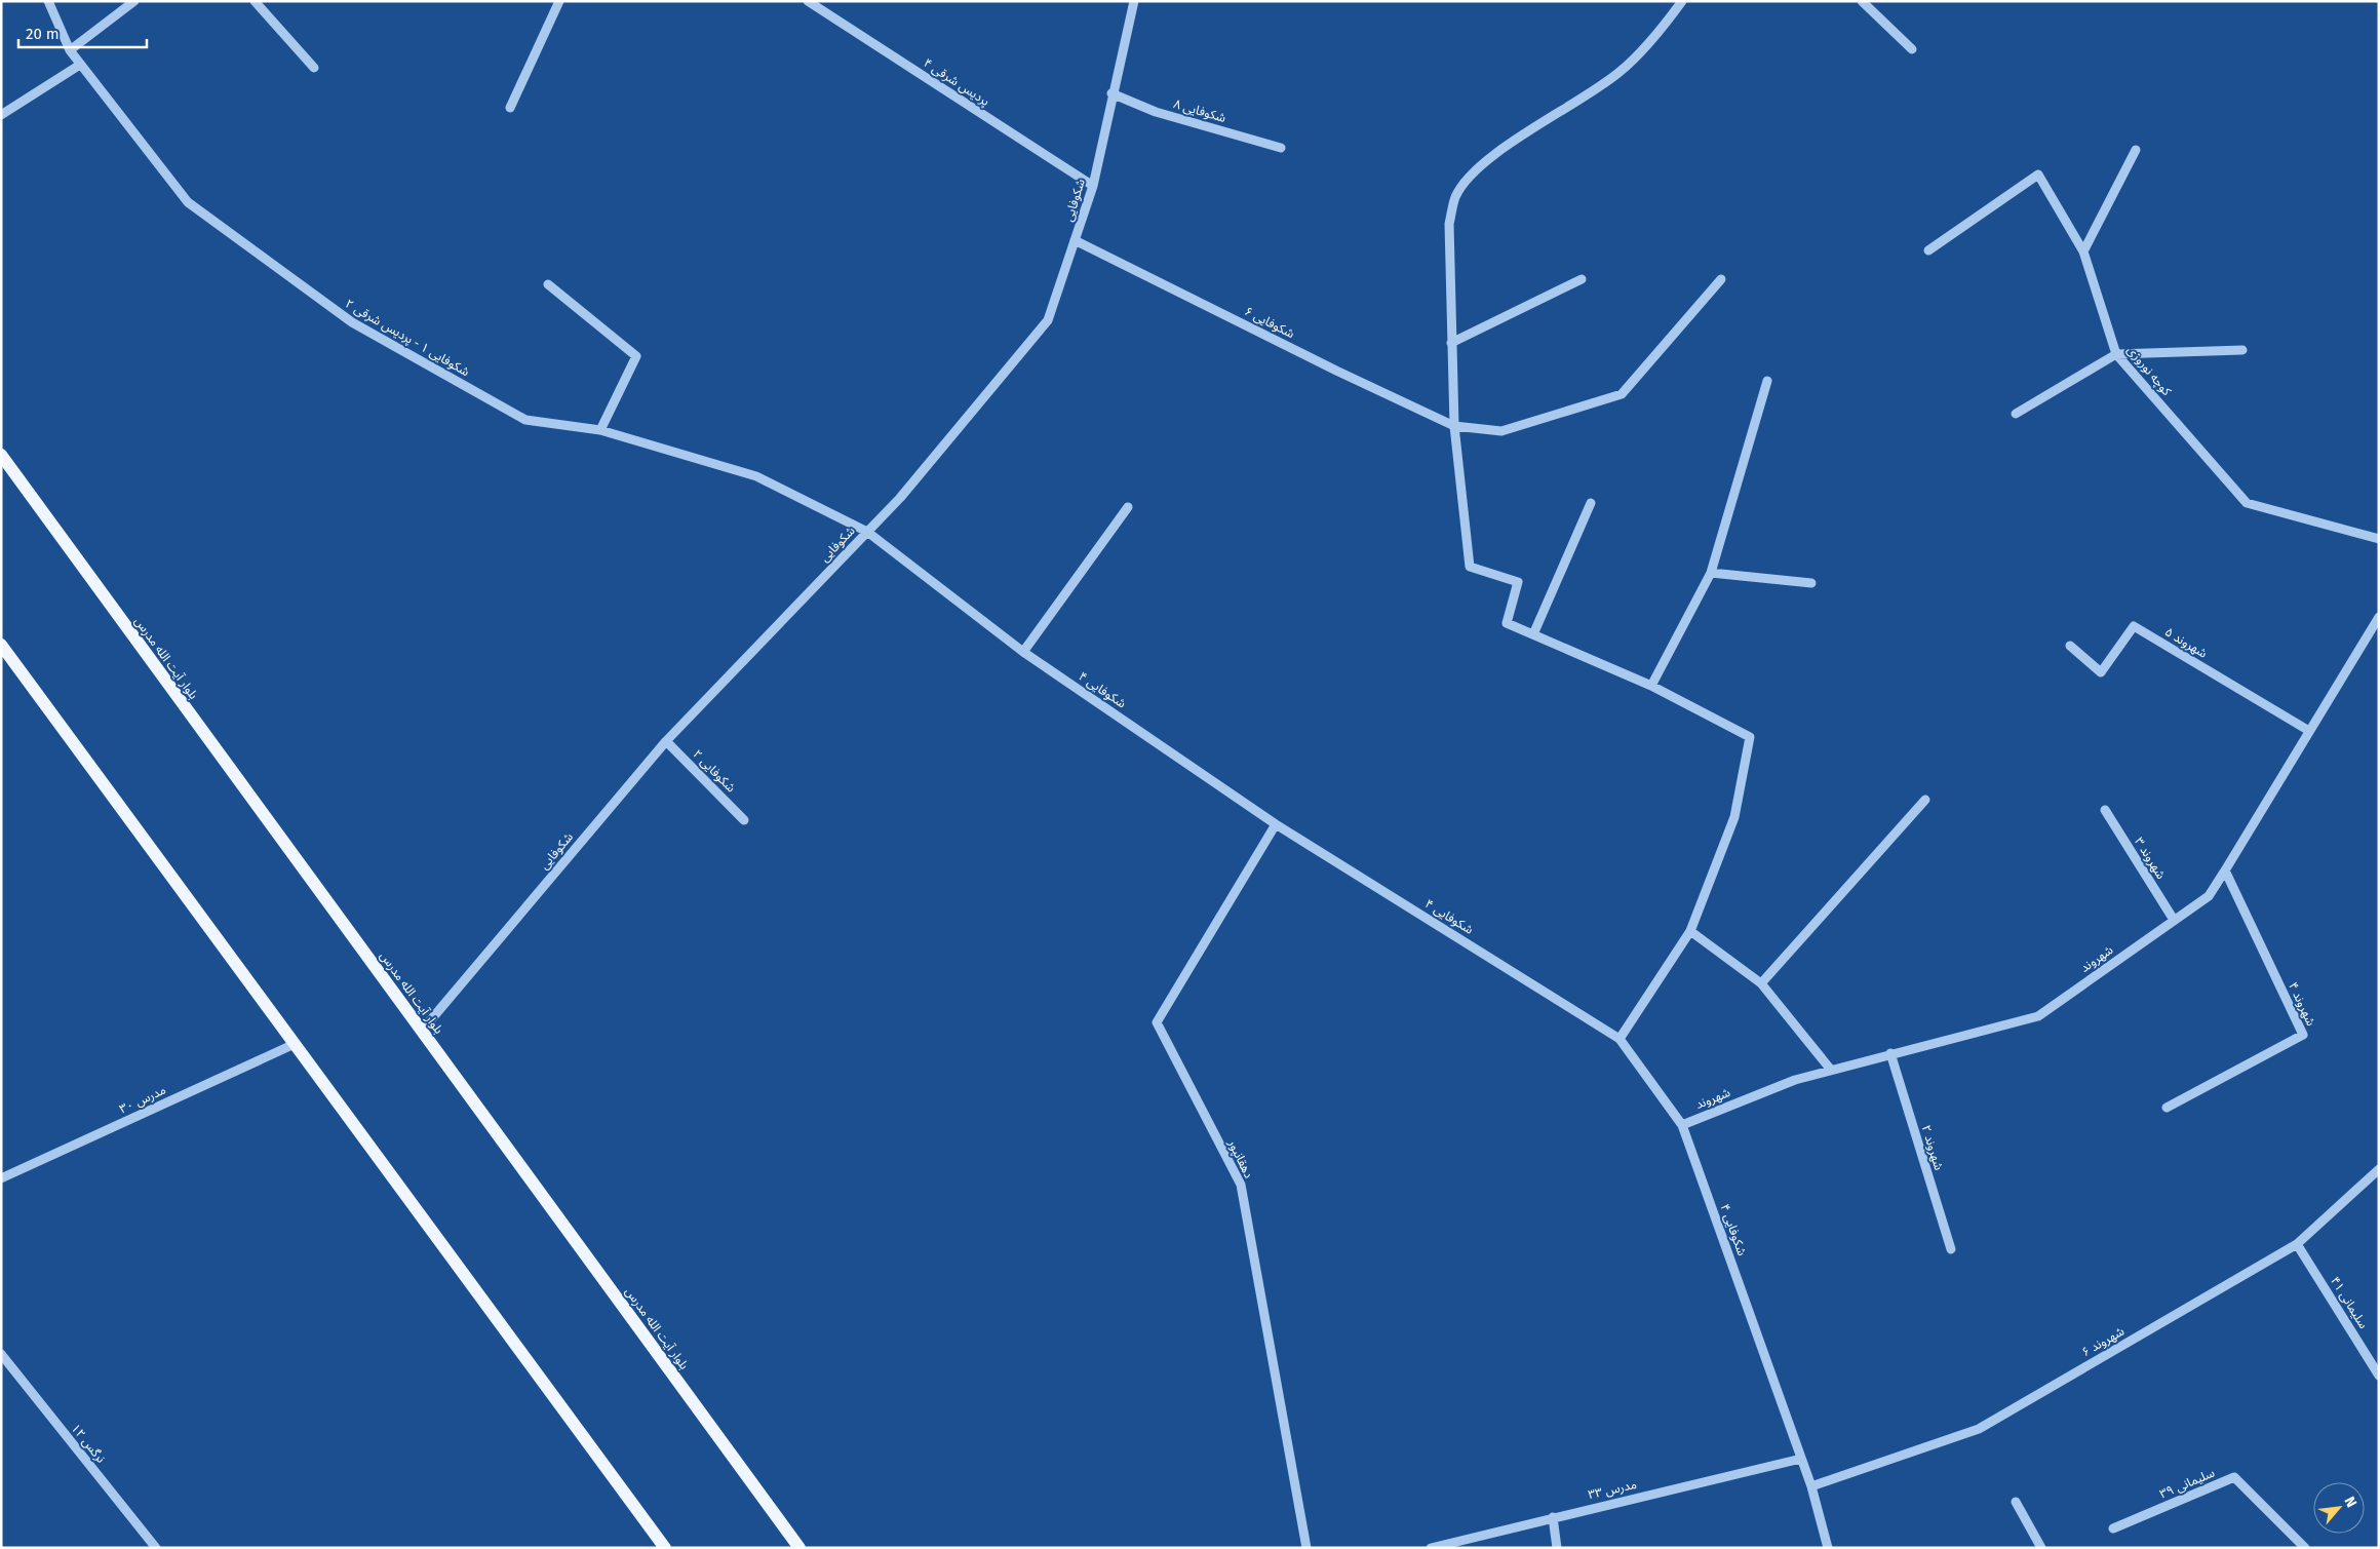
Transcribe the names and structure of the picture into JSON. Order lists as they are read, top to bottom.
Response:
{
  "streets": {
    "main road": ["بلوار آیت الله مدرس"],
    "street": [
      "پردیس شرقی ۴",
      "شکوفایی ۸",
      "شکوفایی",
      "شکوفایی ۶",
      "شکوفایی ۱ - پردیس شرقی ۲",
      "کوچه نوروزی",
      "شهروند ۵",
      "شکوفایی ۴",
      "شکوفایی ۲",
      "شهروند ۳",
      "شهروند",
      "شهروند ۴",
      "مدرس ۳۰",
      "شهروند ۲",
      "دهقانپور",
      "سلیمانی ۴۱",
      "شهروند ۶",
      "نرگس ۱۲",
      "سلیمانی ۳۹",
      "مدرس ۳۳"
    ]
  },
  "crossings": [
    ["پردیس شرقی ۴", "شکوفایی"],
    ["شکوفایی ۸", "شکوفایی"],
    ["شکوفایی", "شکوفایی ۶"],
    ["شکوفایی", "شکوفایی ۱ - پردیس شرقی ۲"],
    ["شکوفایی", "بلوار آیت الله مدرس"],
    ["شکوفایی", "شکوفایی ۴"],
    ["شکوفایی", "شکوفایی ۲"],
    ["شکوفایی ۱ - پردیس شرقی ۲", "شکوفایی ۴"],
    ["شهروند ۵", "شهروند"],
    ["شکوفایی ۴", "شهروند"],
    ["شکوفایی ۴", "دهقانپور"],
    ["شکوفایی ۴", "شهروند ۶"],
    ["شکوفایی ۴", "مدرس ۳۳"],
    ["شهروند ۳", "شهروند"],
    ["شهروند", "شهروند ۴"],
    ["شهروند", "شهروند ۲"],
    ["سلیمانی ۴۱", "شهروند ۶"]
  ],
  "scale_bar": "20 m",
  "north": "top right"
}
